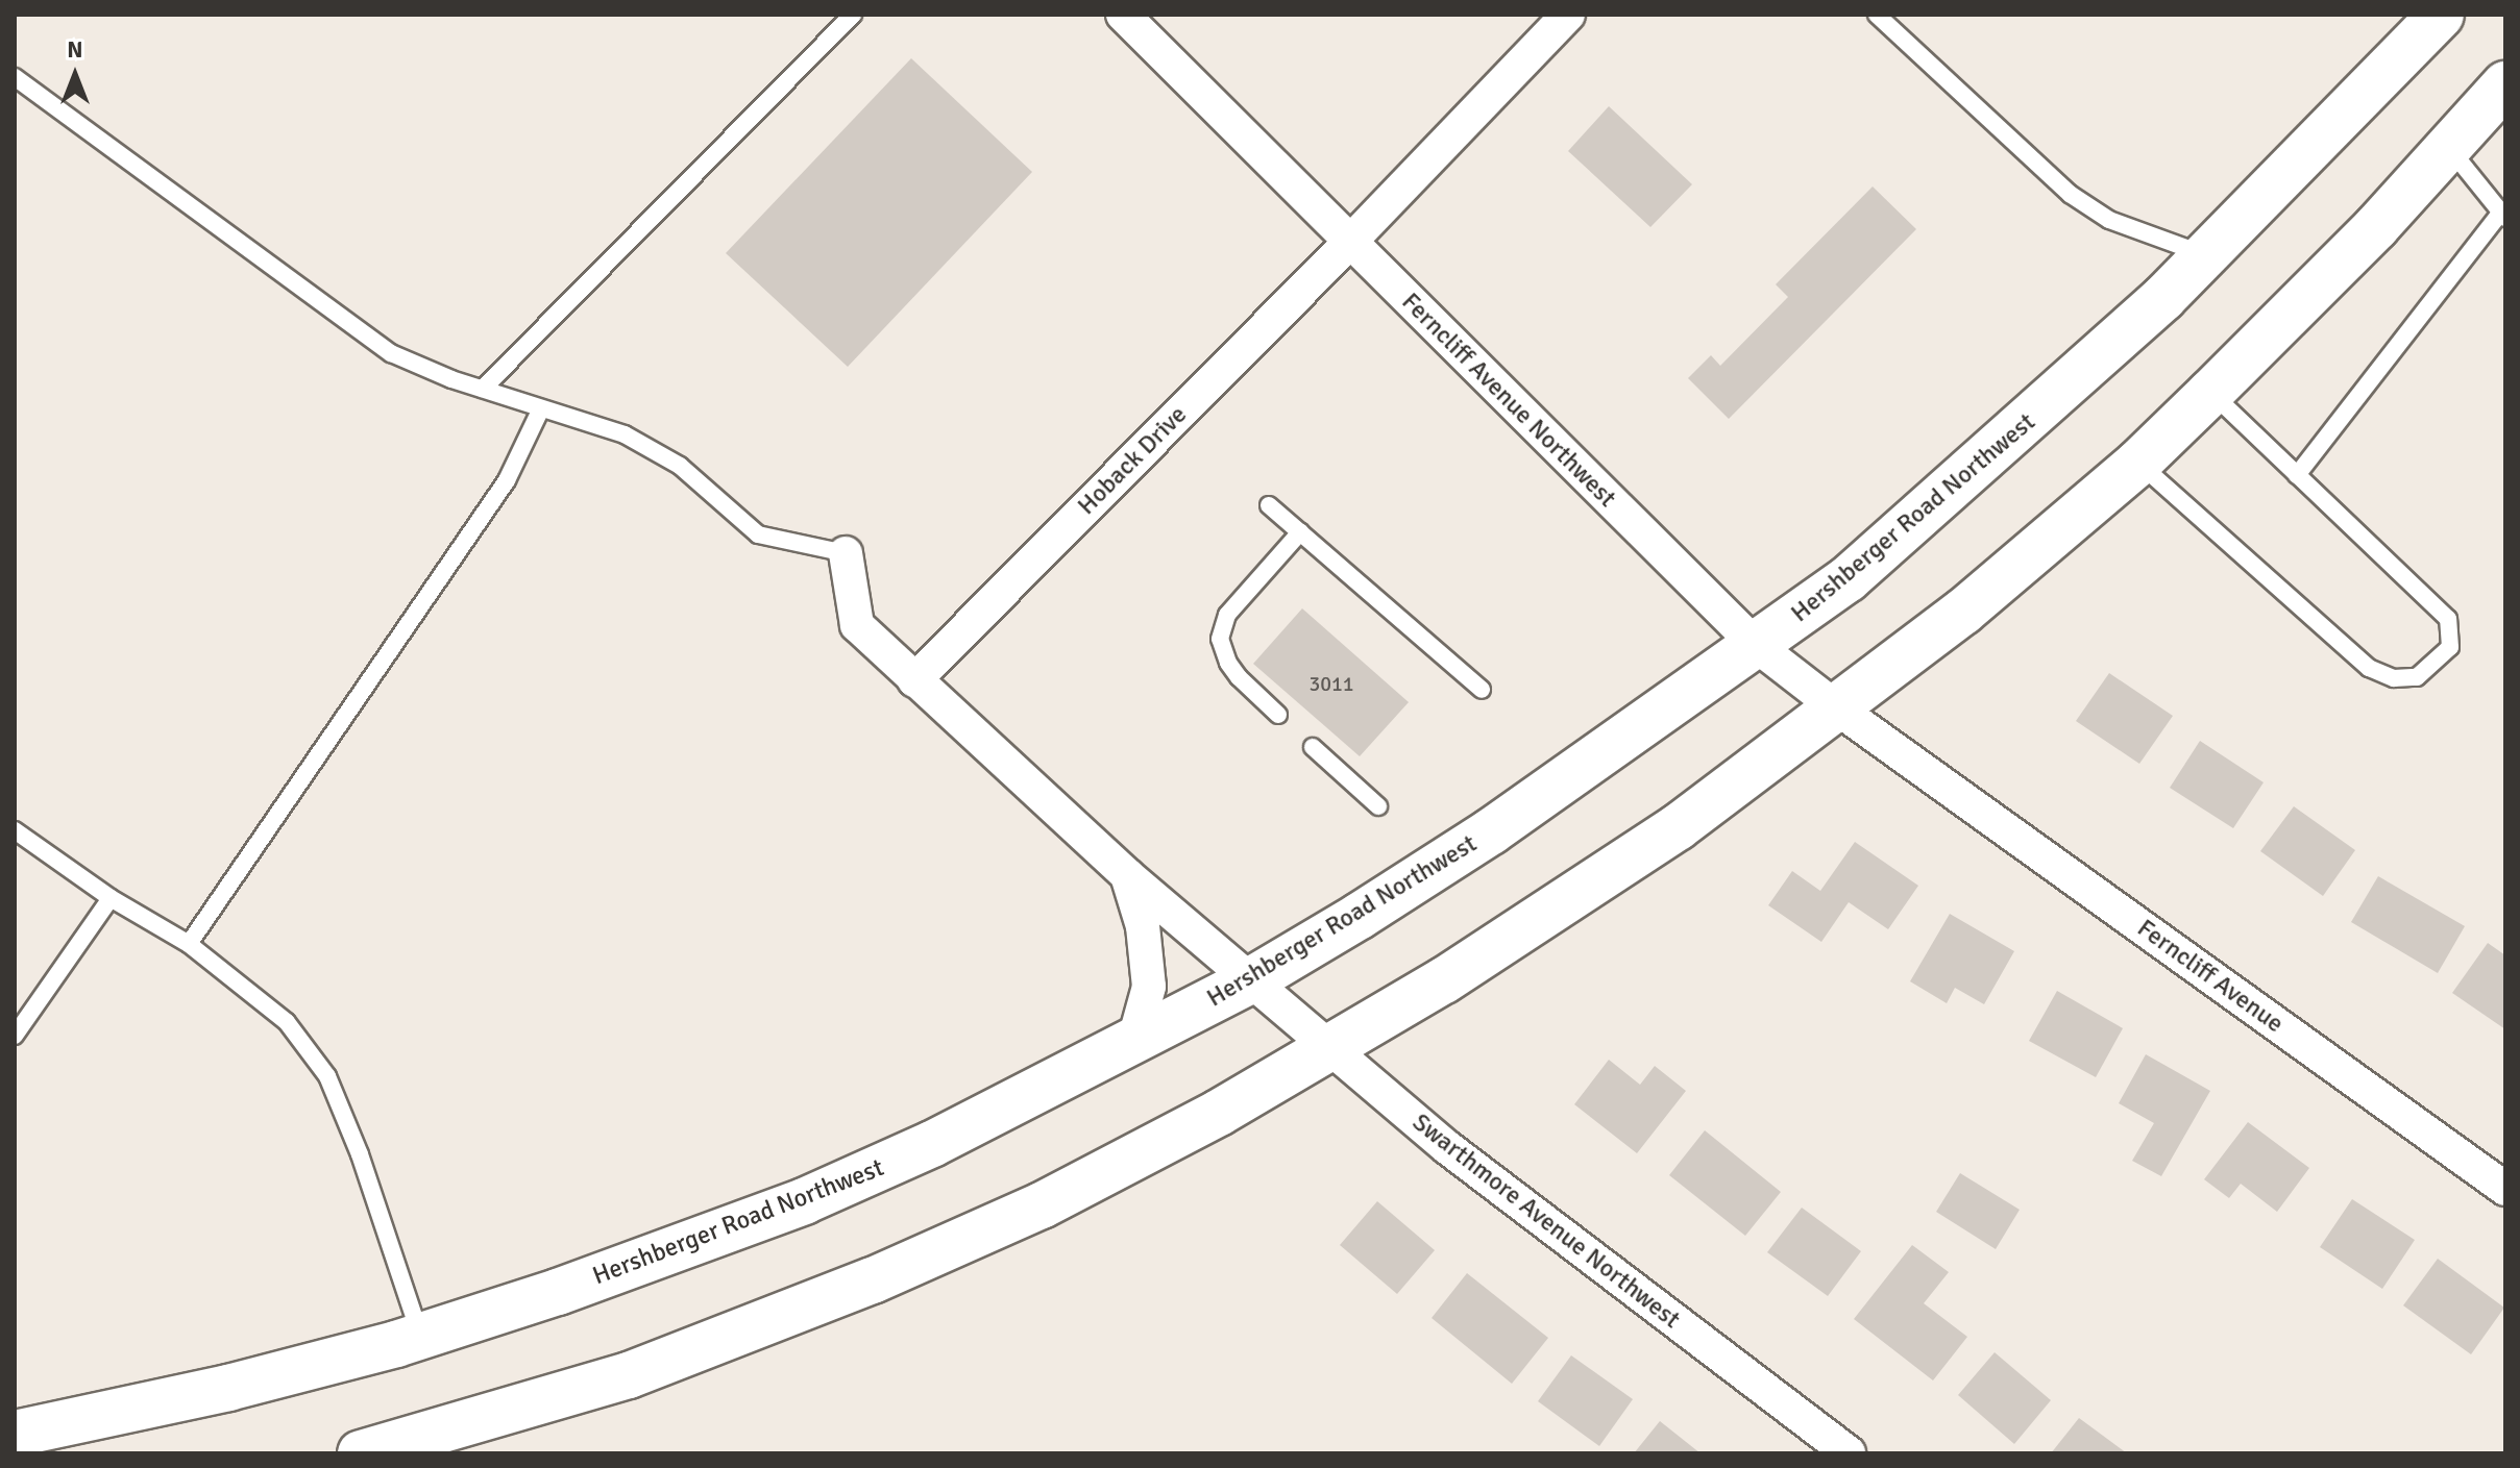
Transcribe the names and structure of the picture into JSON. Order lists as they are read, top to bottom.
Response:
{
  "streets": {
    "main road": ["Hershberger Road Northwest"],
    "street": [
      "Ferncliff Avenue Northwest",
      "Hoback Drive",
      "Ferncliff Avenue",
      "Swarthmore Avenue Northwest"
    ]
  },
  "crossings": [
    ["Ferncliff Avenue Northwest", "Hoback Drive"],
    ["Ferncliff Avenue Northwest", "Hershberger Road Northwest"],
    ["Ferncliff Avenue Northwest", "Ferncliff Avenue"],
    ["Hoback Drive", "Swarthmore Avenue Northwest"],
    ["Hershberger Road Northwest", "Swarthmore Avenue Northwest"]
  ],
  "house_numbers": ["3011"],
  "north": "top"
}
